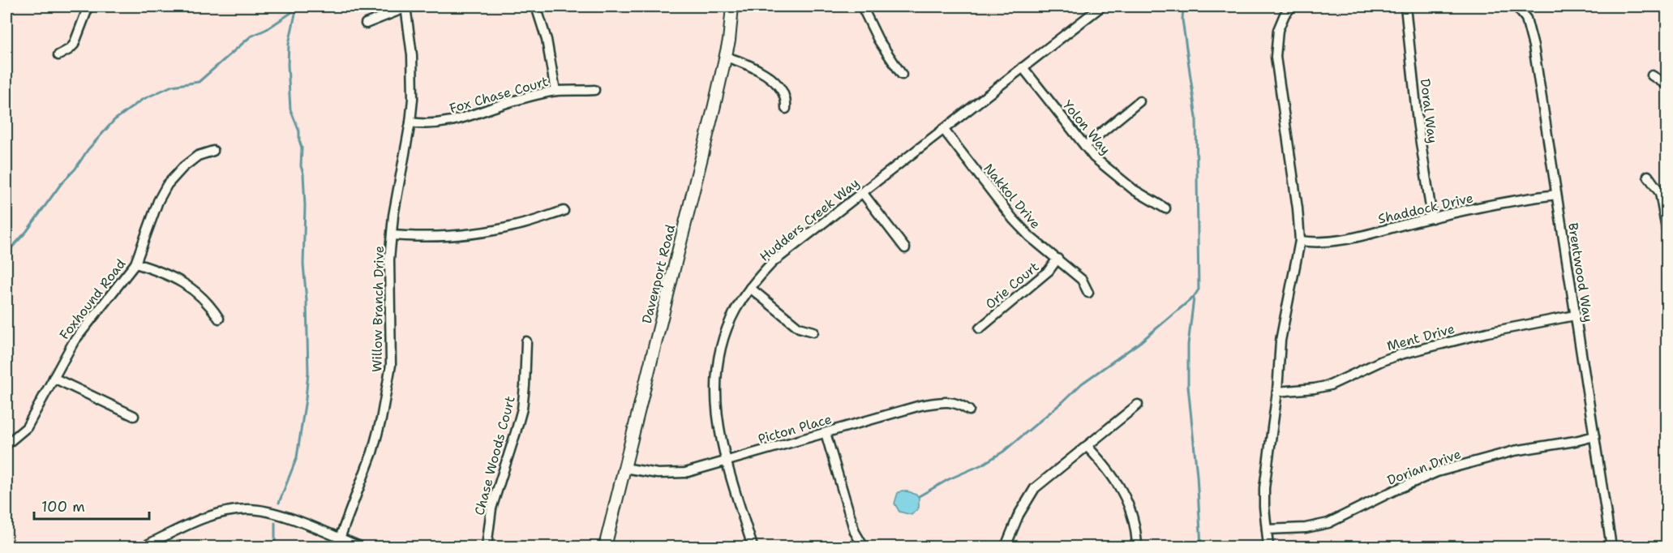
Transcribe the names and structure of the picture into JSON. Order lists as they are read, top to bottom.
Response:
{
  "streets": {
    "street": [
      "Fox Chase Court",
      "Doral Way",
      "Yolon Way",
      "Nakkol Drive",
      "Shaddock Drive",
      "Hudders Creek Way",
      "Brentwood Way",
      "Davenport Road",
      "Orie Court",
      "Foxhound Road",
      "Willow Branch Drive",
      "Ment Drive",
      "Picton Place",
      "Chase Woods Court",
      "Dorian Drive"
    ]
  },
  "crossings": [
    ["Fox Chase Court", "Willow Branch Drive"],
    ["Doral Way", "Shaddock Drive"],
    ["Yolon Way", "Hudders Creek Way"],
    ["Nakkol Drive", "Hudders Creek Way"],
    ["Nakkol Drive", "Orie Court"],
    ["Shaddock Drive", "Brentwood Way"],
    ["Hudders Creek Way", "Picton Place"],
    ["Brentwood Way", "Ment Drive"],
    ["Brentwood Way", "Dorian Drive"],
    ["Davenport Road", "Picton Place"]
  ],
  "scale_bar": "100 m"
}
